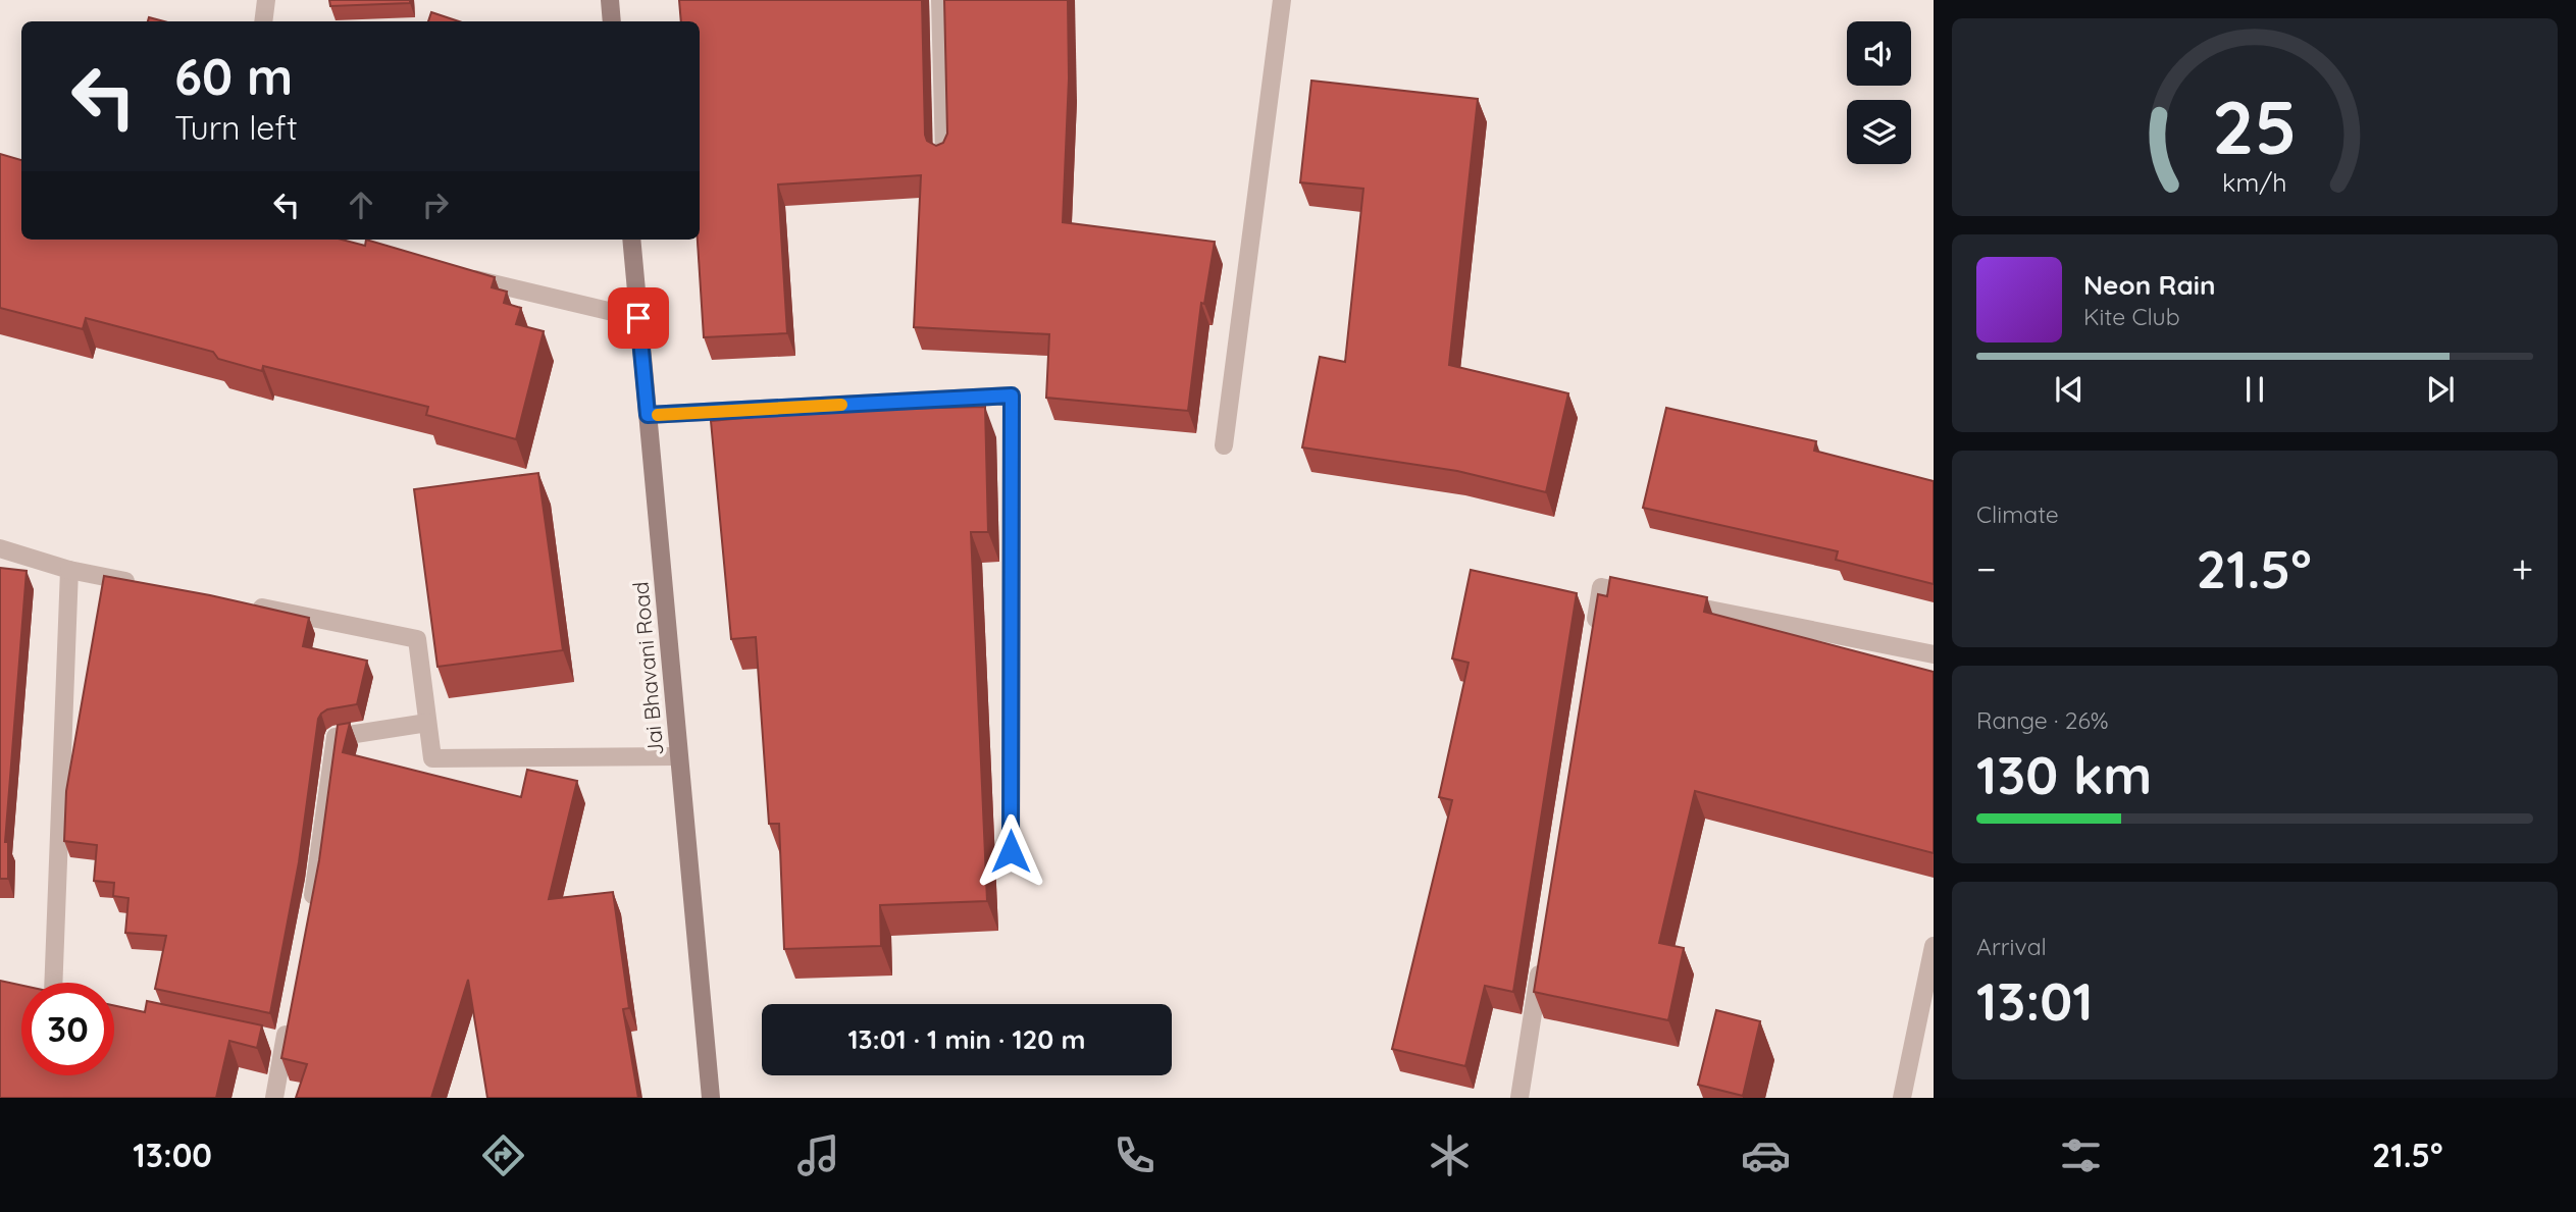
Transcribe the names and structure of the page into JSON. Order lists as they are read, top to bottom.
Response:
{
  "streets": {
    "street": ["Jai Bhavani Road"]
  },
  "page": {
    "turn": ["60 m", "Turn left"],
    "song": ["Neon Rain", "Kite Club"],
    "tile": [
      "Climate",
      ["Range · 26%", "130 km"],
      ["Arrival", "13:01"]
    ],
    "heat": ["−", "21.5°", "+"],
    "limit": "30",
    "trip": "13:01 · 1 min · 120 m",
    "tabs": ["13:00", "21.5°"],
    "gauge": ["25", "km/h"]
  }
}
